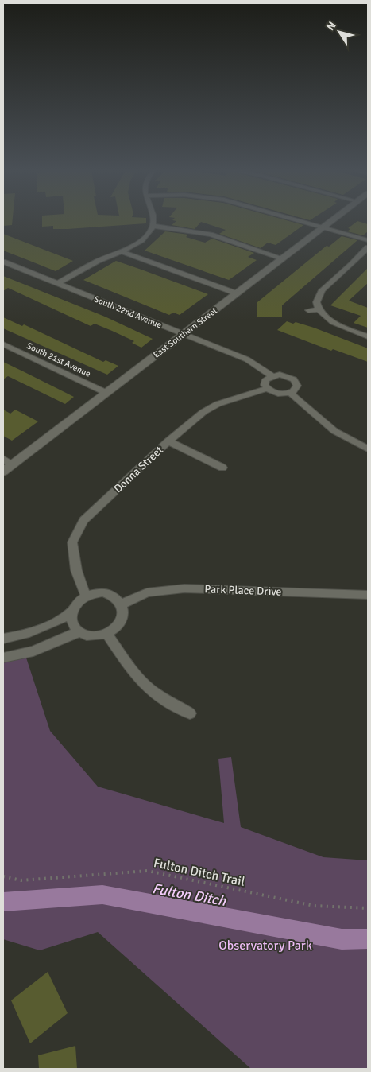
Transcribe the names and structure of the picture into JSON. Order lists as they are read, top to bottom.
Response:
{
  "streets": {
    "street": [
      "South 22nd Avenue",
      "East Southern Street",
      "South 21st Avenue",
      "Donna Street",
      "Park Place Drive"
    ],
    "path": ["Fulton Ditch Trail"]
  },
  "crossings": [
    ["South 22nd Avenue", "East Southern Street"],
    ["East Southern Street", "South 21st Avenue"],
    ["Donna Street", "Park Place Drive"]
  ],
  "water": ["Fulton Ditch"],
  "parks": ["Observatory Park"],
  "north": "top left"
}
